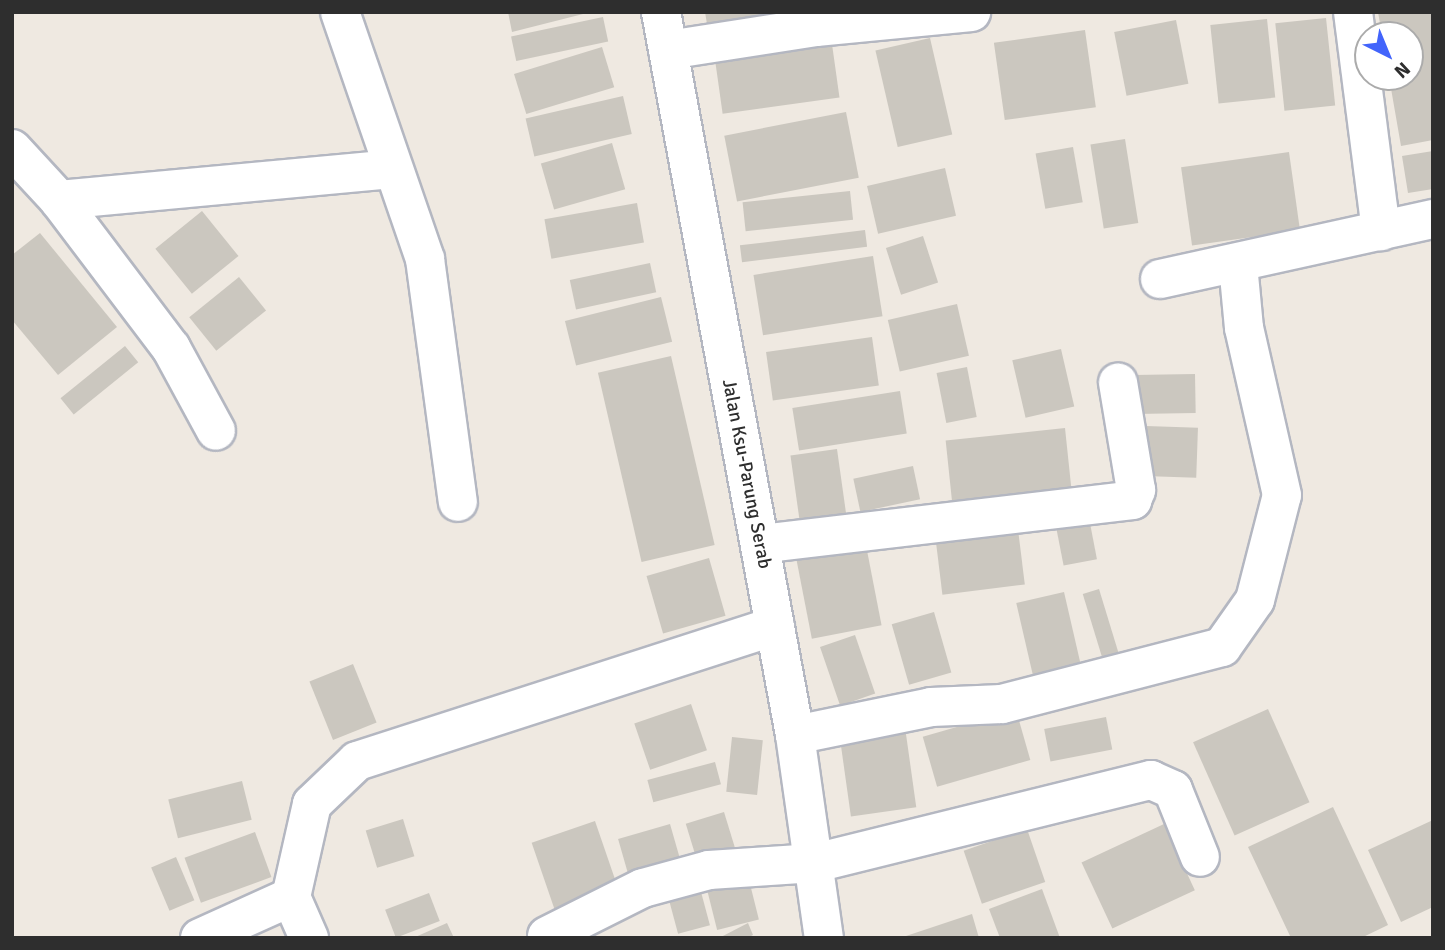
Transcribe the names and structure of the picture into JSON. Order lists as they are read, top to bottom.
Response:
{
  "streets": {
    "street": ["Jalan Ksu-Parung Serab"]
  },
  "north": "bottom right"
}
